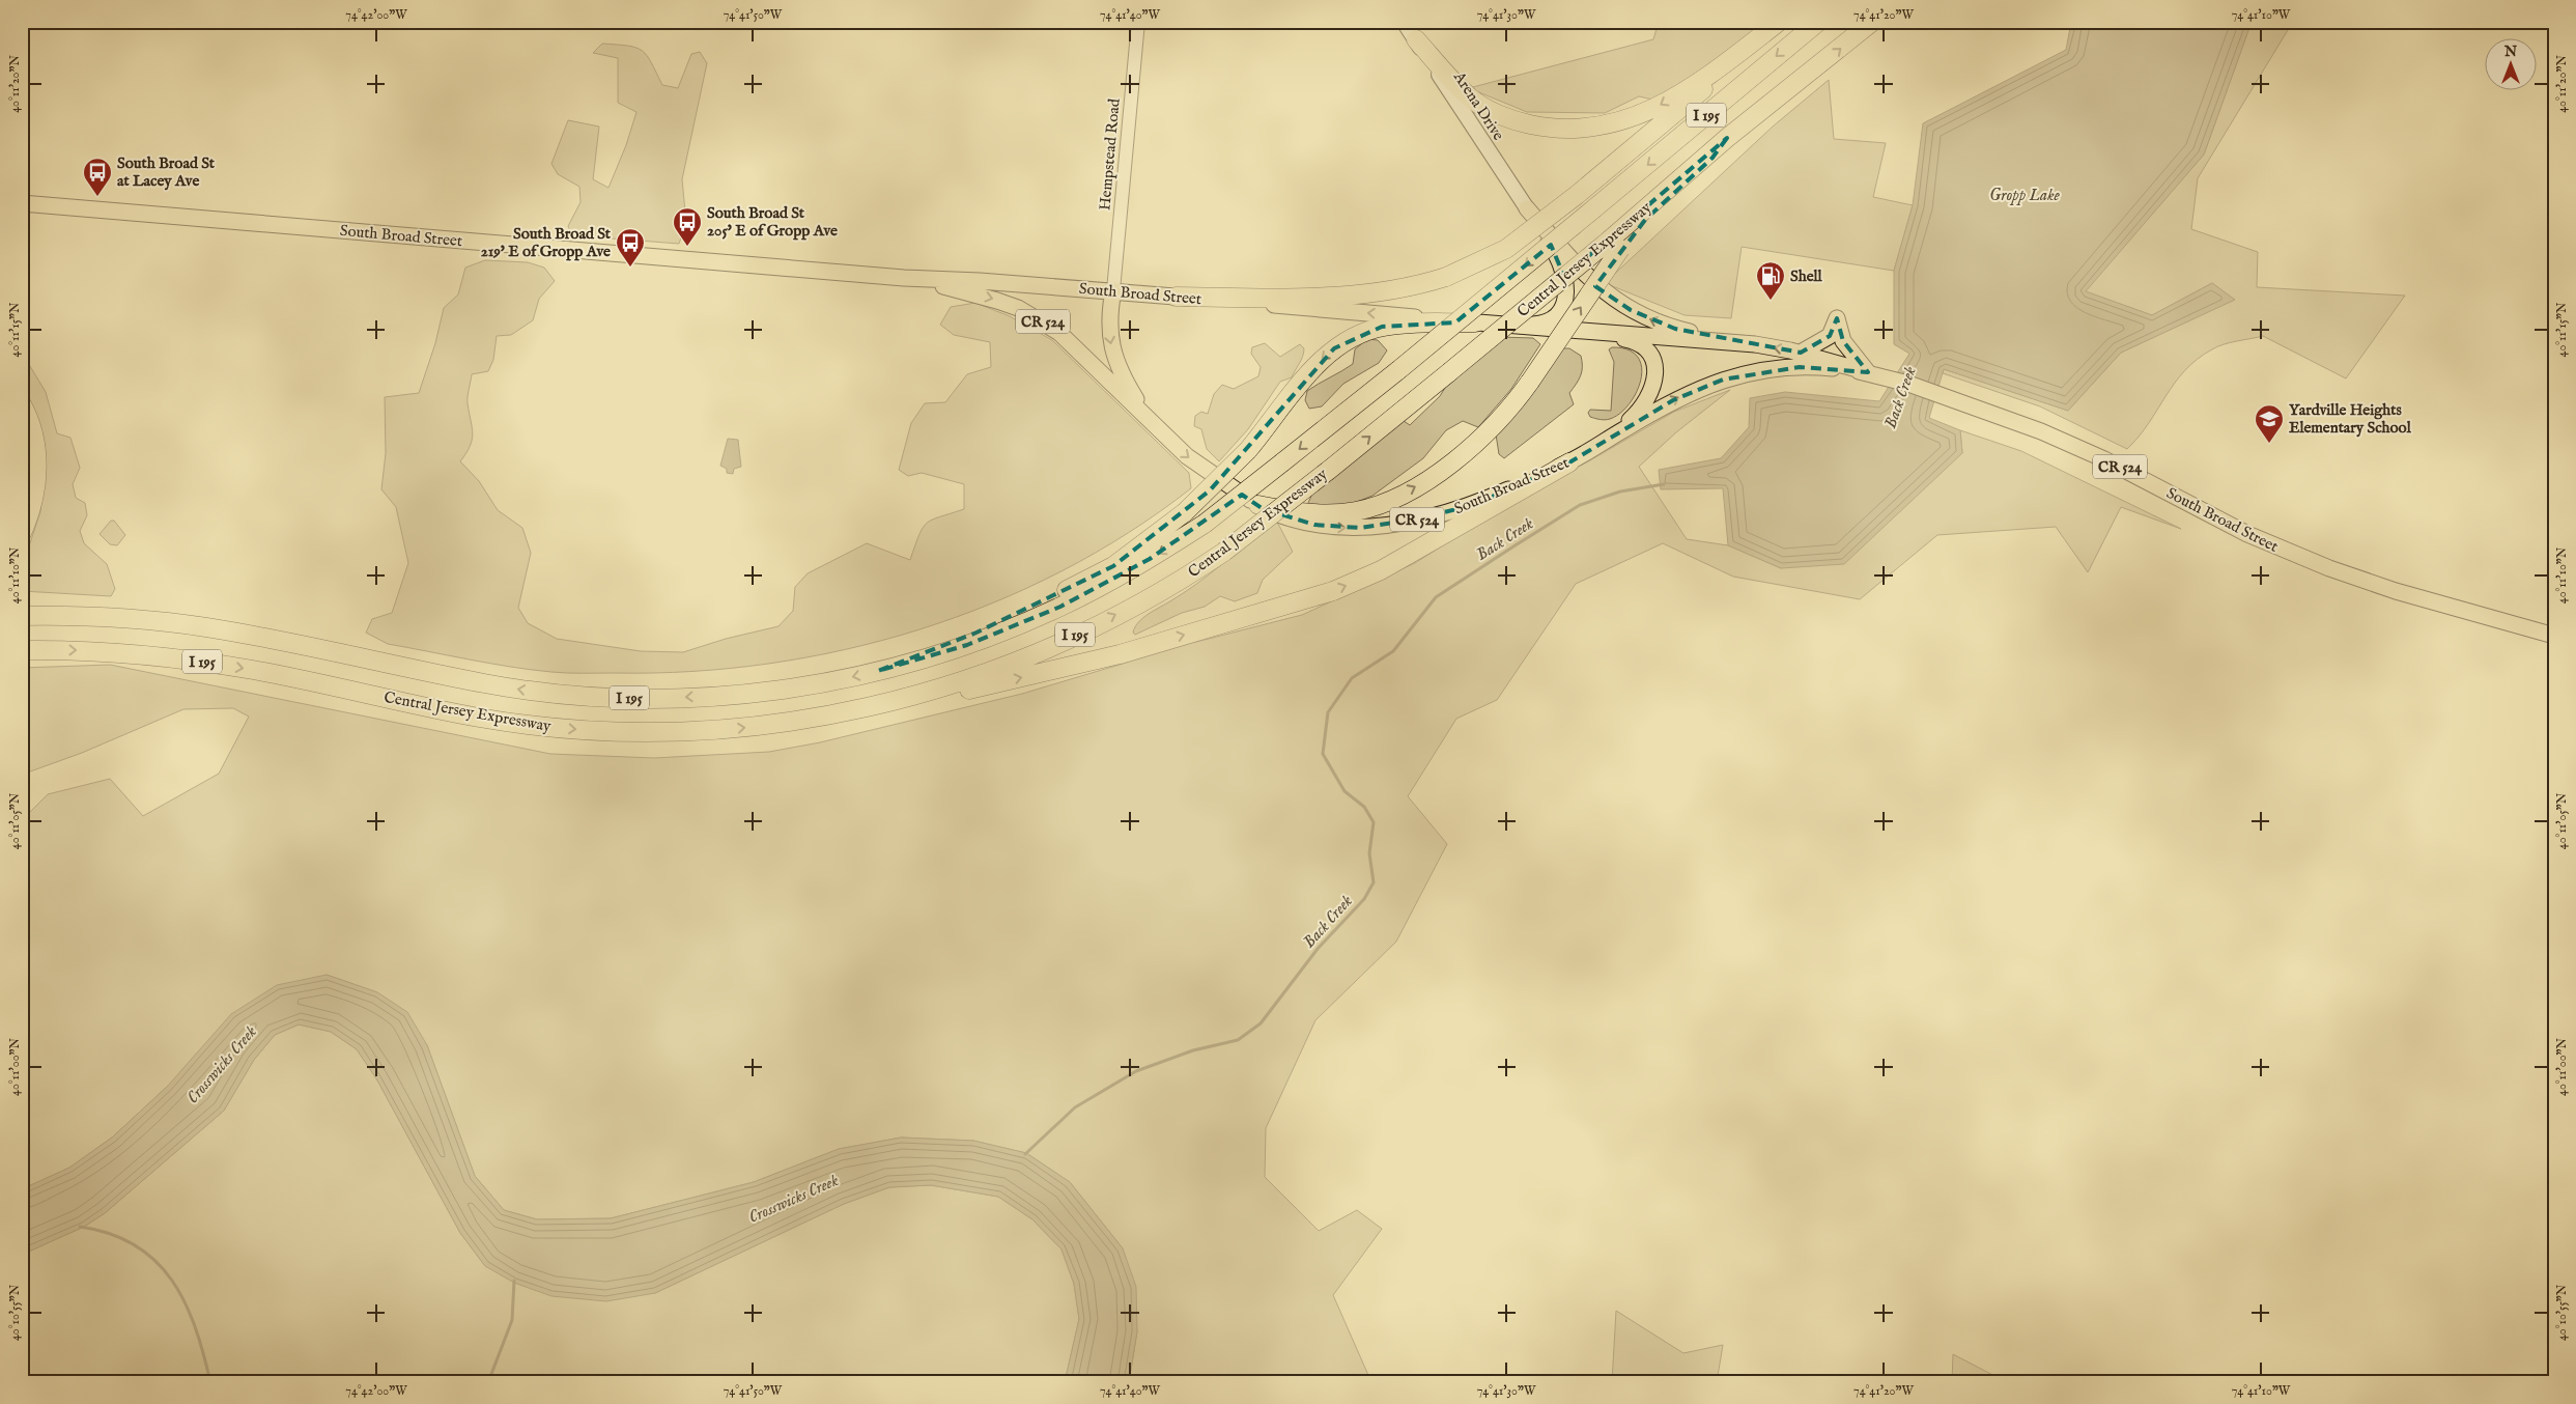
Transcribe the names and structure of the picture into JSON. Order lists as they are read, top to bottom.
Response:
{
  "streets": {
    "highway": ["I 195", "Central Jersey Expressway"],
    "main road": ["Arena Drive", "South Broad Street", "CR 524"],
    "street": ["Hempstead Road"]
  },
  "crossings": [
    ["I 195", "Central Jersey Expressway"],
    ["Hempstead Road", "South Broad Street"]
  ],
  "water": ["Gropp Lake", "Back Creek", "Crosswicks Creek"],
  "places": {
    "bus stop": ["South Broad St at Lacey Ave", "South Broad St 205' E of Gropp Ave", "South Broad St 219' E of Gropp Ave"],
    "fuel station": ["Shell"],
    "school or university": ["Yardville Heights Elementary School"]
  },
  "north": "top",
  "coordinates": [
    "74°42'00\"W",
    "74°41'50\"W",
    "74°41'40\"W",
    "74°41'30\"W",
    "74°41'20\"W",
    "74°41'10\"W",
    "40°11'20\"N",
    "40°11'15\"N",
    "40°11'10\"N",
    "40°11'05\"N",
    "40°11'00\"N",
    "40°10'55\"N"
  ]
}
